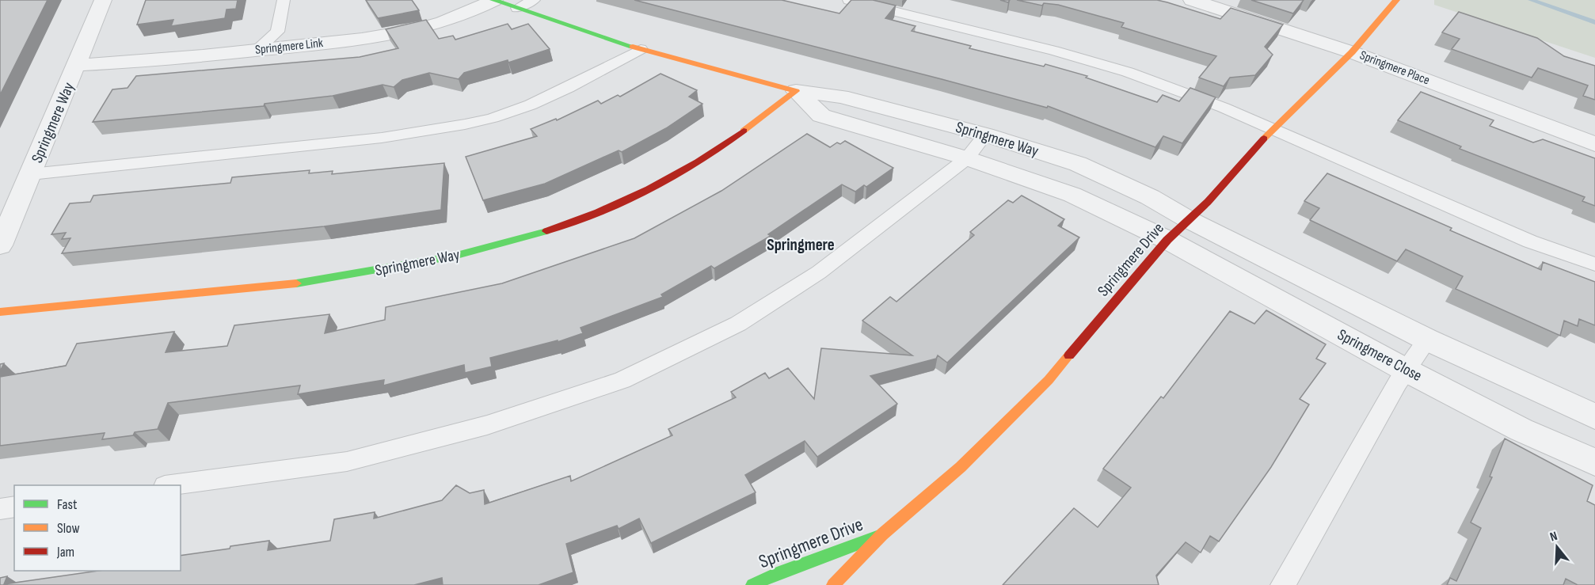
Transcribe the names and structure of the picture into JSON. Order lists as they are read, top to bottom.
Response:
{
  "streets": {
    "street": [
      "Springmere Link",
      "Springmere Place",
      "Springmere Way",
      "Springmere Drive",
      "Springmere Close"
    ]
  },
  "crossings": [
    ["Springmere Link", "Springmere Way"],
    ["Springmere Place", "Springmere Drive"],
    ["Springmere Way", "Springmere Drive"],
    ["Springmere Way", "Springmere Close"],
    ["Springmere Drive", "Springmere Close"]
  ],
  "districts": ["Springmere"],
  "legend": ["Fast", "Slow", "Jam"],
  "north": "top"
}
